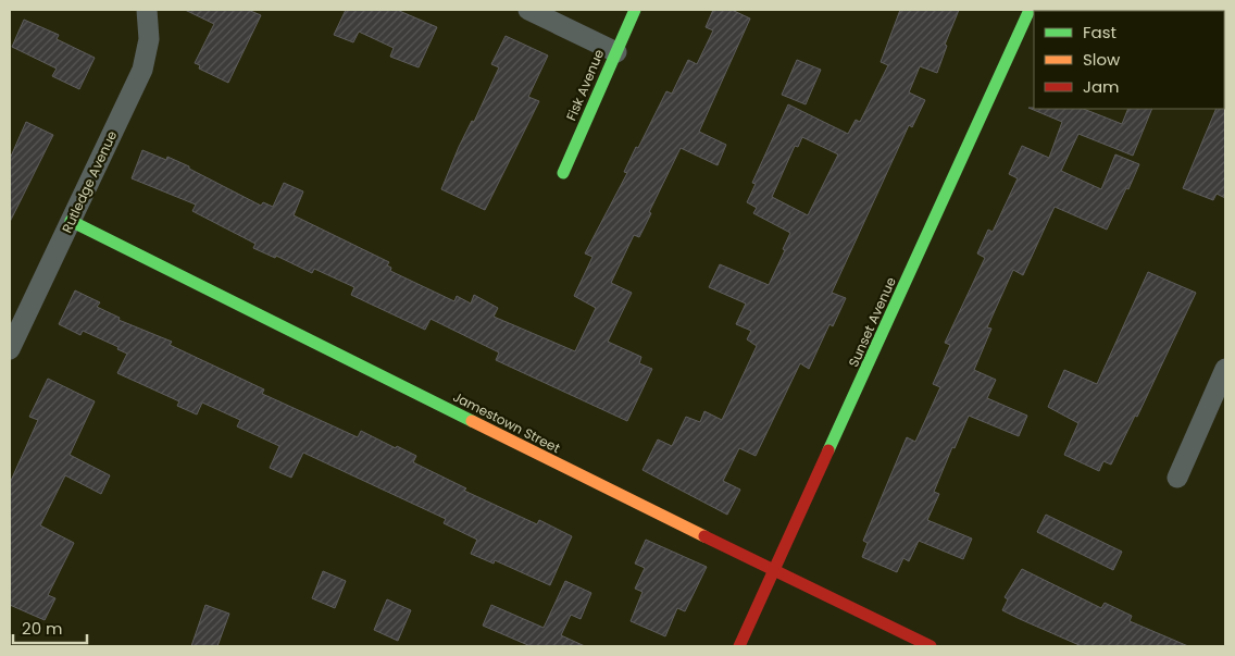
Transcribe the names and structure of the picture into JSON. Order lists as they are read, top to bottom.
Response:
{
  "streets": {
    "street": [
      "Fisk Avenue",
      "Rutledge Avenue",
      "Sunset Avenue",
      "Jamestown Street"
    ]
  },
  "crossings": [
    ["Rutledge Avenue", "Jamestown Street"],
    ["Sunset Avenue", "Jamestown Street"]
  ],
  "legend": ["Fast", "Slow", "Jam"],
  "scale_bar": "20 m"
}
